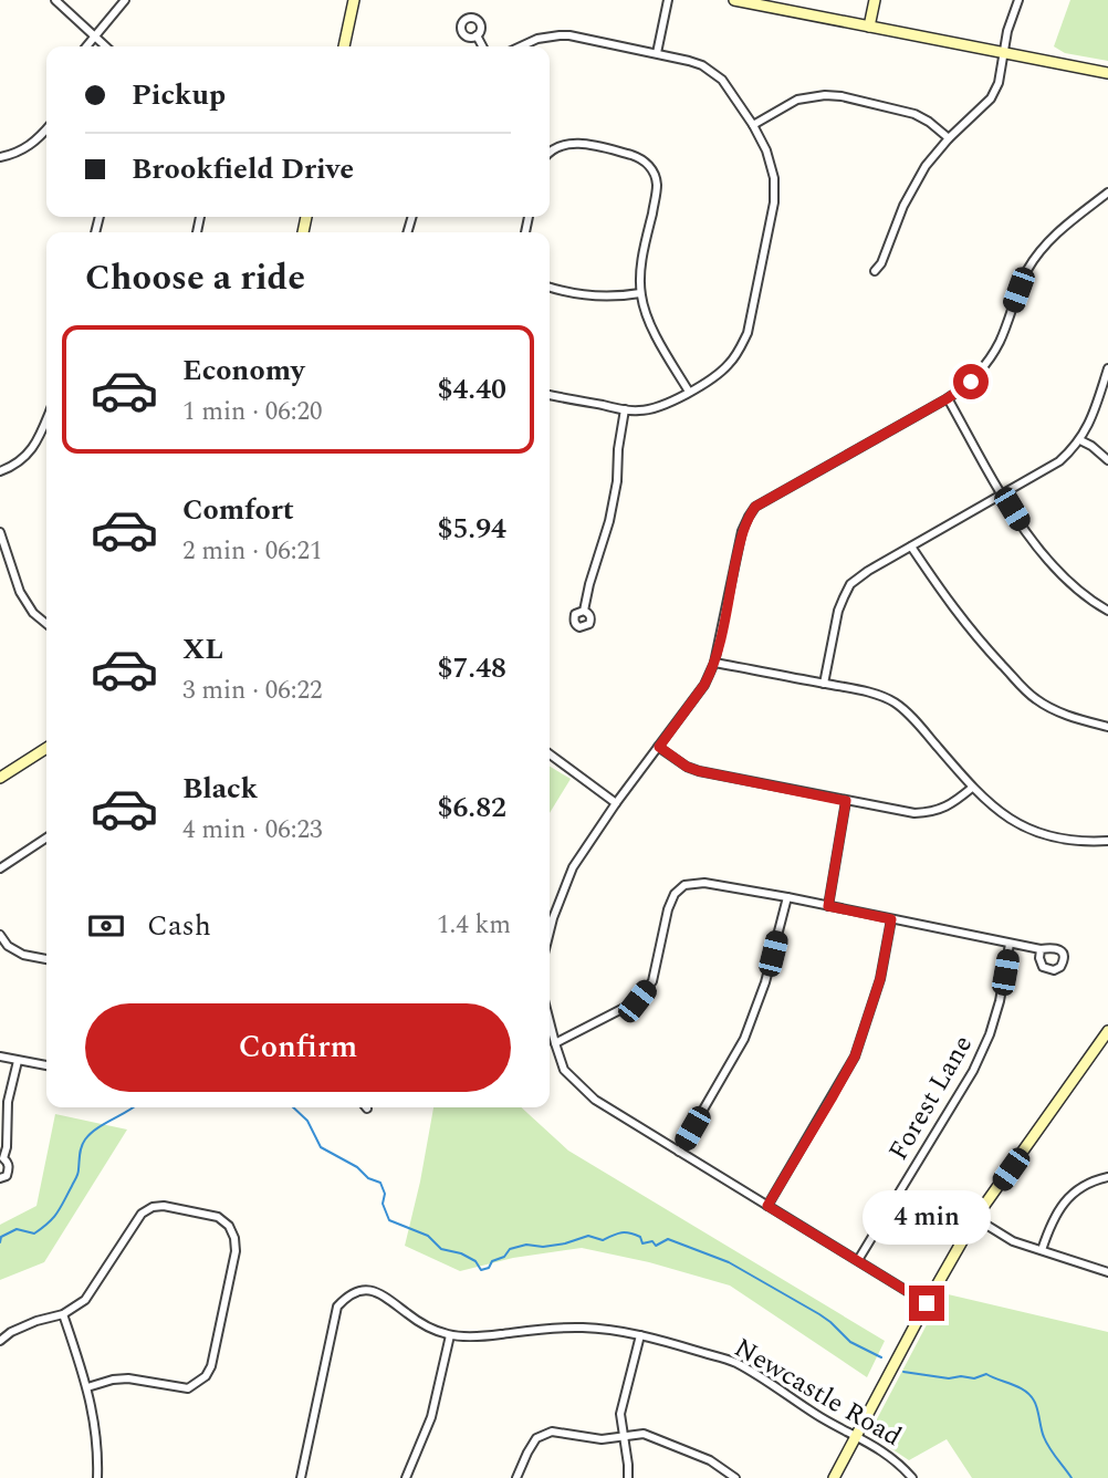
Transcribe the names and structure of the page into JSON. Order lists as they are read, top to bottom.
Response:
{
  "streets": {
    "street": ["Forest Lane", "Newcastle Road"]
  },
  "page": {
    "banner": ["Pickup", "Brookfield Drive"],
    "heading": "Choose a ride",
    "list": [
      {
        "name": "Economy",
        "note": "1 min · 06:20",
        "value": "$4.40"
      },
      {
        "name": "Comfort",
        "note": "2 min · 06:21",
        "value": "$5.94"
      },
      {
        "name": "XL",
        "note": "3 min · 06:22",
        "value": "$7.48"
      },
      {
        "name": "Black",
        "note": "4 min · 06:23",
        "value": "$6.82"
      }
    ],
    "pay": ["Cash", "1.4 km"],
    "buttons": "Confirm",
    "bubble": "4 min"
  }
}
